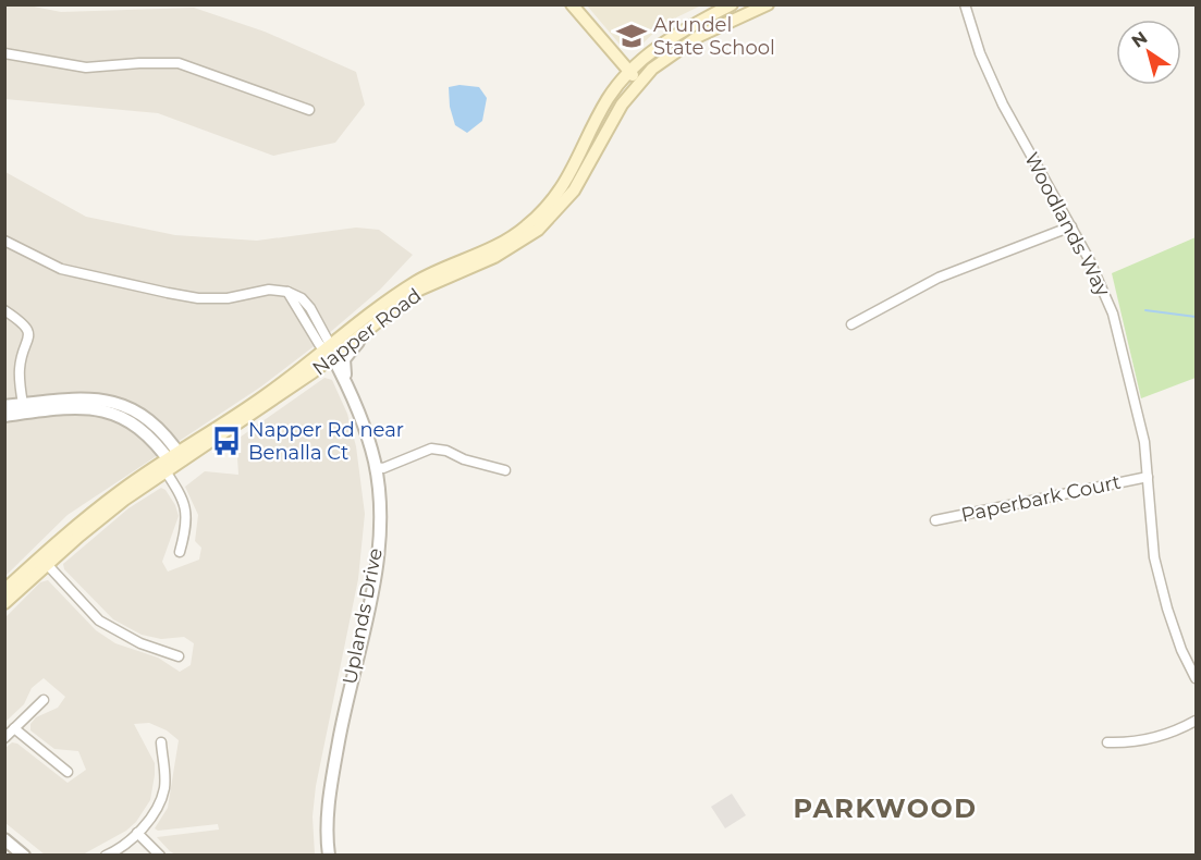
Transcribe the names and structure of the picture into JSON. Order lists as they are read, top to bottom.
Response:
{
  "streets": {
    "main road": ["Napper Road"],
    "street": ["Woodlands Way", "Paperbark Court", "Uplands Drive"]
  },
  "crossings": [
    ["Woodlands Way", "Paperbark Court"],
    ["Napper Road", "Uplands Drive"]
  ],
  "districts": ["PARKWOOD"],
  "places": {
    "school or university": ["Arundel State School"],
    "bus stop": ["Napper Rd near Benalla Ct"]
  },
  "north": "top left"
}
